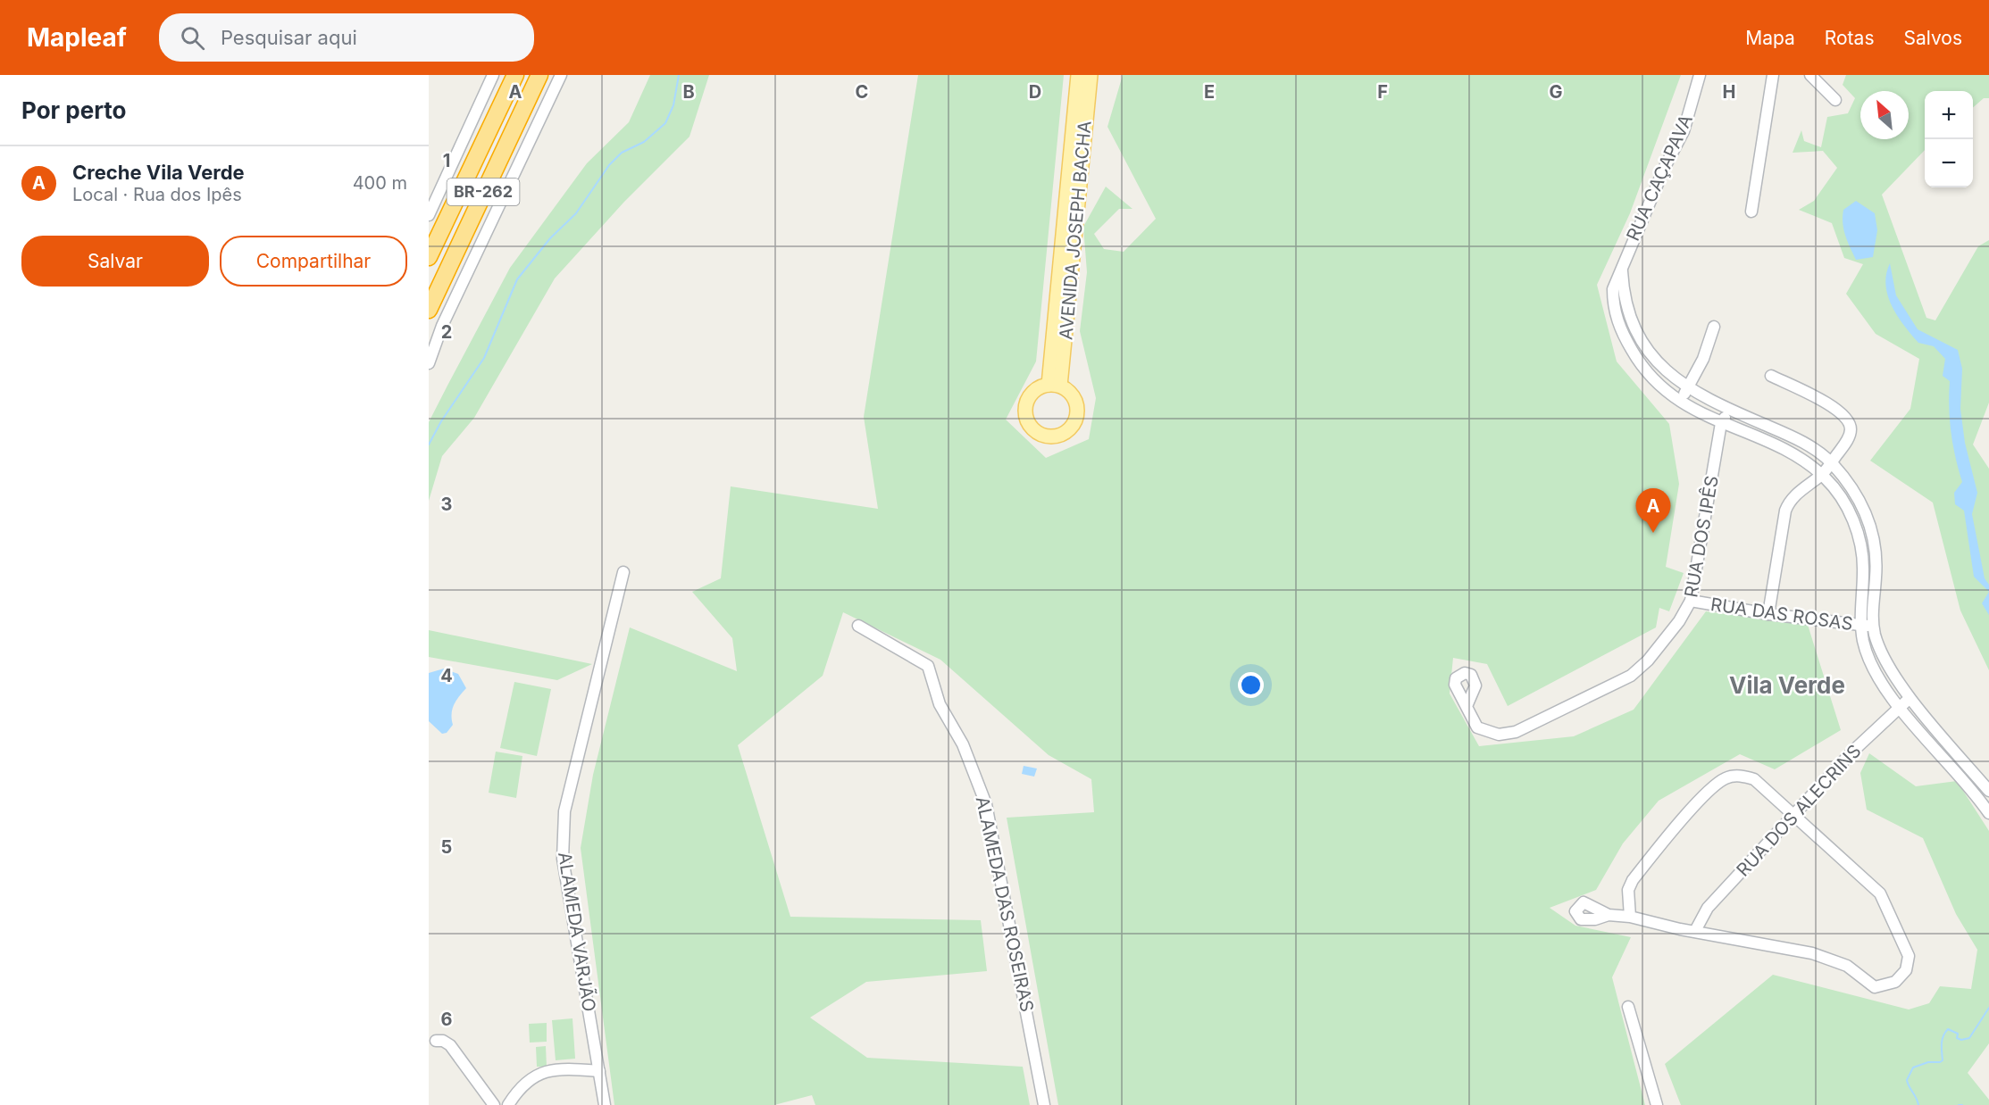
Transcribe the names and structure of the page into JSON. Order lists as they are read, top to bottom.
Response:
{
  "streets": {
    "highway": ["BR-262"],
    "main road": ["AVENIDA JOSEPH BACHA"],
    "street": [
      "RUA CAÇAPAVA",
      "RUA DOS IPÊS",
      "RUA DAS ROSAS",
      "RUA DOS ALECRINS",
      "ALAMEDA DAS ROSEIRAS",
      "ALAMEDA VARJÃO"
    ]
  },
  "crossings": [
    ["RUA CAÇAPAVA", "RUA DOS IPÊS"],
    ["RUA CAÇAPAVA", "RUA DAS ROSAS"],
    ["RUA CAÇAPAVA", "RUA DOS ALECRINS"],
    ["RUA DOS IPÊS", "RUA DAS ROSAS"]
  ],
  "districts": ["Vila Verde"],
  "north": "top left",
  "page": {
    "header": "Mapleaf",
    "search": "Pesquisar aqui",
    "nav": ["Mapa", "Rotas", "Salvos"],
    "heading": "Por perto",
    "map_buttons": ["+", "−"],
    "list": [
      {
        "mark": "A",
        "name": "Creche Vila Verde",
        "note": "Local · Rua dos Ipês",
        "value": "400 m"
      }
    ],
    "buttons": ["Salvar", "Compartilhar"],
    "pins": "A"
  },
  "grid": {
    "columns": [
      "A",
      "B",
      "C",
      "D",
      "E",
      "F",
      "G",
      "H"
    ],
    "rows": [
      "1",
      "2",
      "3",
      "4",
      "5",
      "6"
    ]
  }
}
